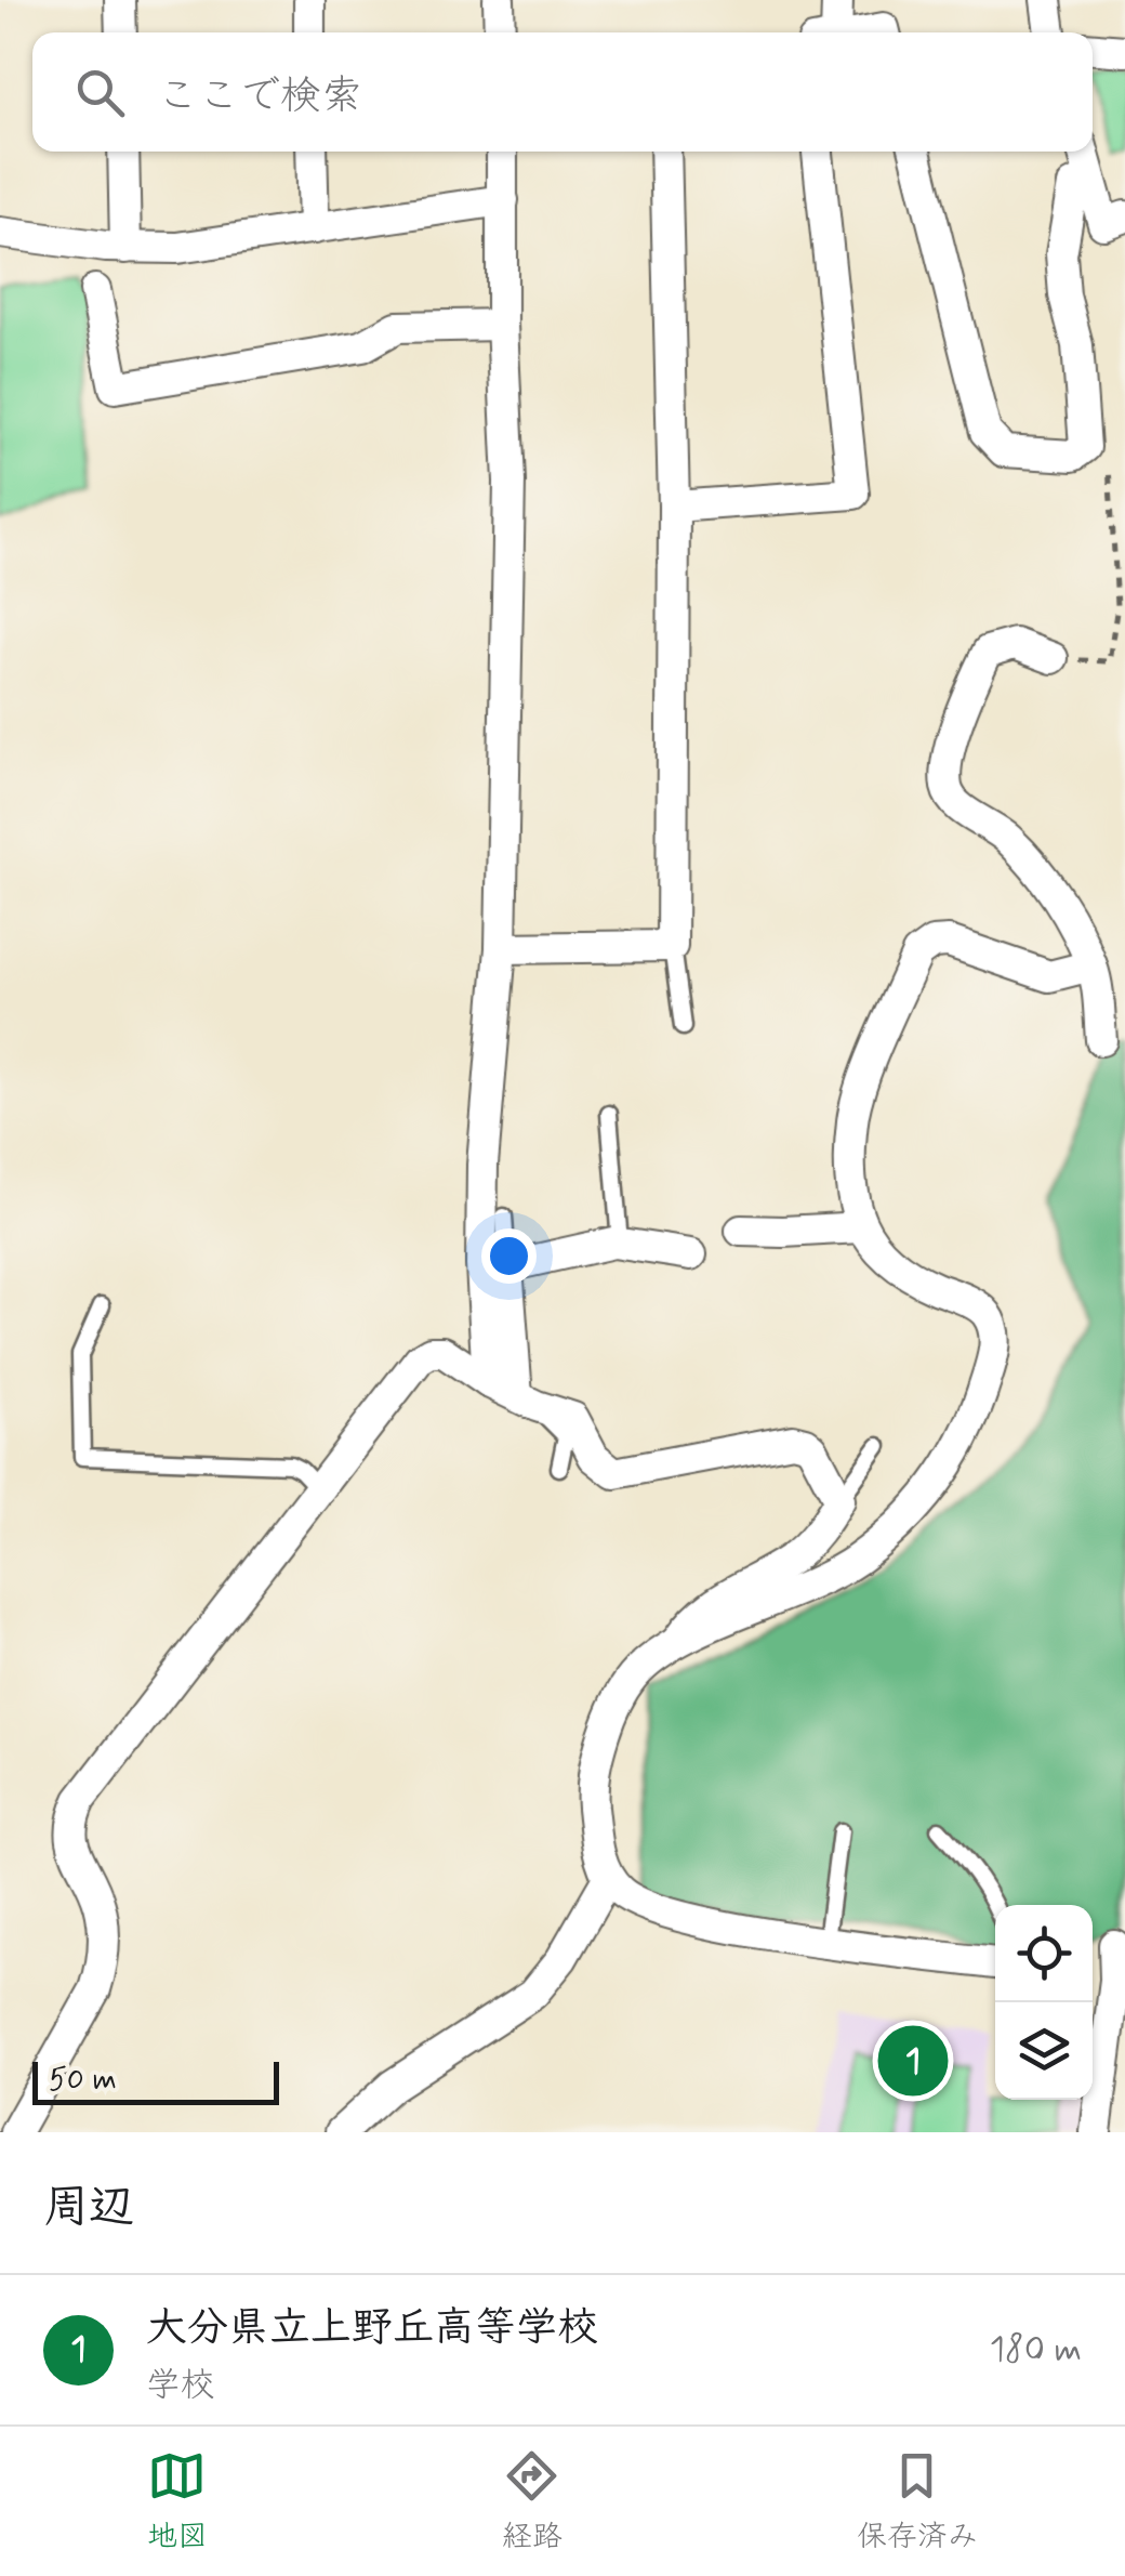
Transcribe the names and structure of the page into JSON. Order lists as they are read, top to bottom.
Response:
{
  "scale_bar": "50 m",
  "page": {
    "search": "ここで検索",
    "pins": "1",
    "scale": "50 m",
    "heading": "周辺",
    "list": [
      {
        "mark": "1",
        "name": "大分県立上野丘高等学校",
        "note": "学校",
        "value": "180 m"
      }
    ],
    "nav": ["地図", "経路", "保存済み"]
  }
}
